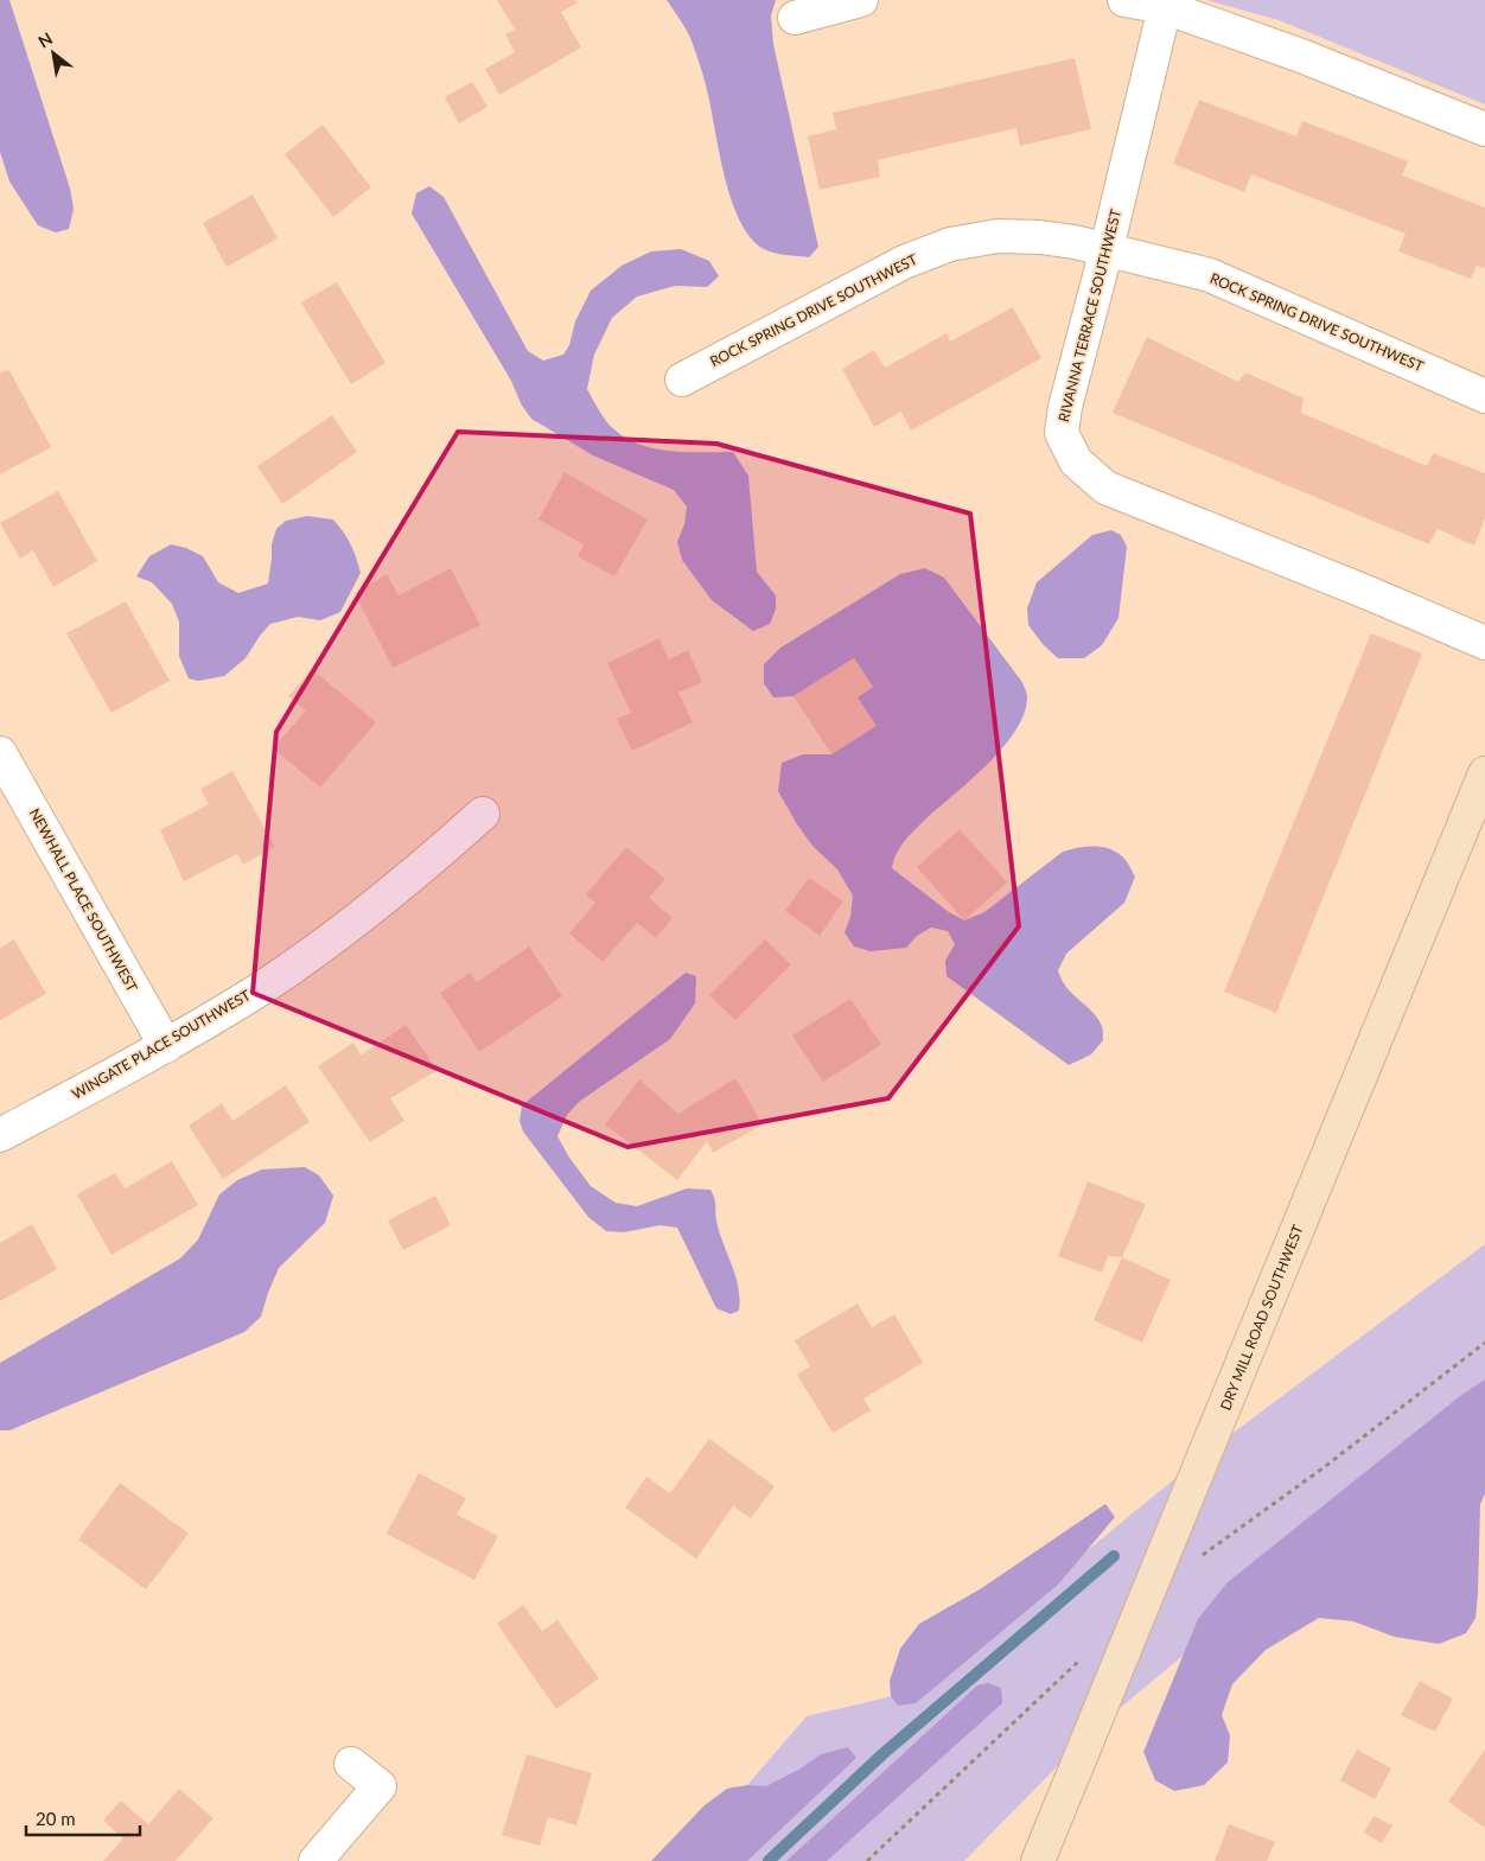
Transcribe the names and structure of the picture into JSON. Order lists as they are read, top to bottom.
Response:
{
  "streets": {
    "street": [
      "ROCK SPRING DRIVE SOUTHWEST",
      "RIVANNA TERRACE SOUTHWEST",
      "NEWHALL PLACE SOUTHWEST",
      "WINGATE PLACE SOUTHWEST",
      "DRY MILL ROAD SOUTHWEST"
    ]
  },
  "crossings": [
    ["ROCK SPRING DRIVE SOUTHWEST", "RIVANNA TERRACE SOUTHWEST"],
    ["NEWHALL PLACE SOUTHWEST", "WINGATE PLACE SOUTHWEST"]
  ],
  "scale_bar": "20 m",
  "north": "top left"
}
